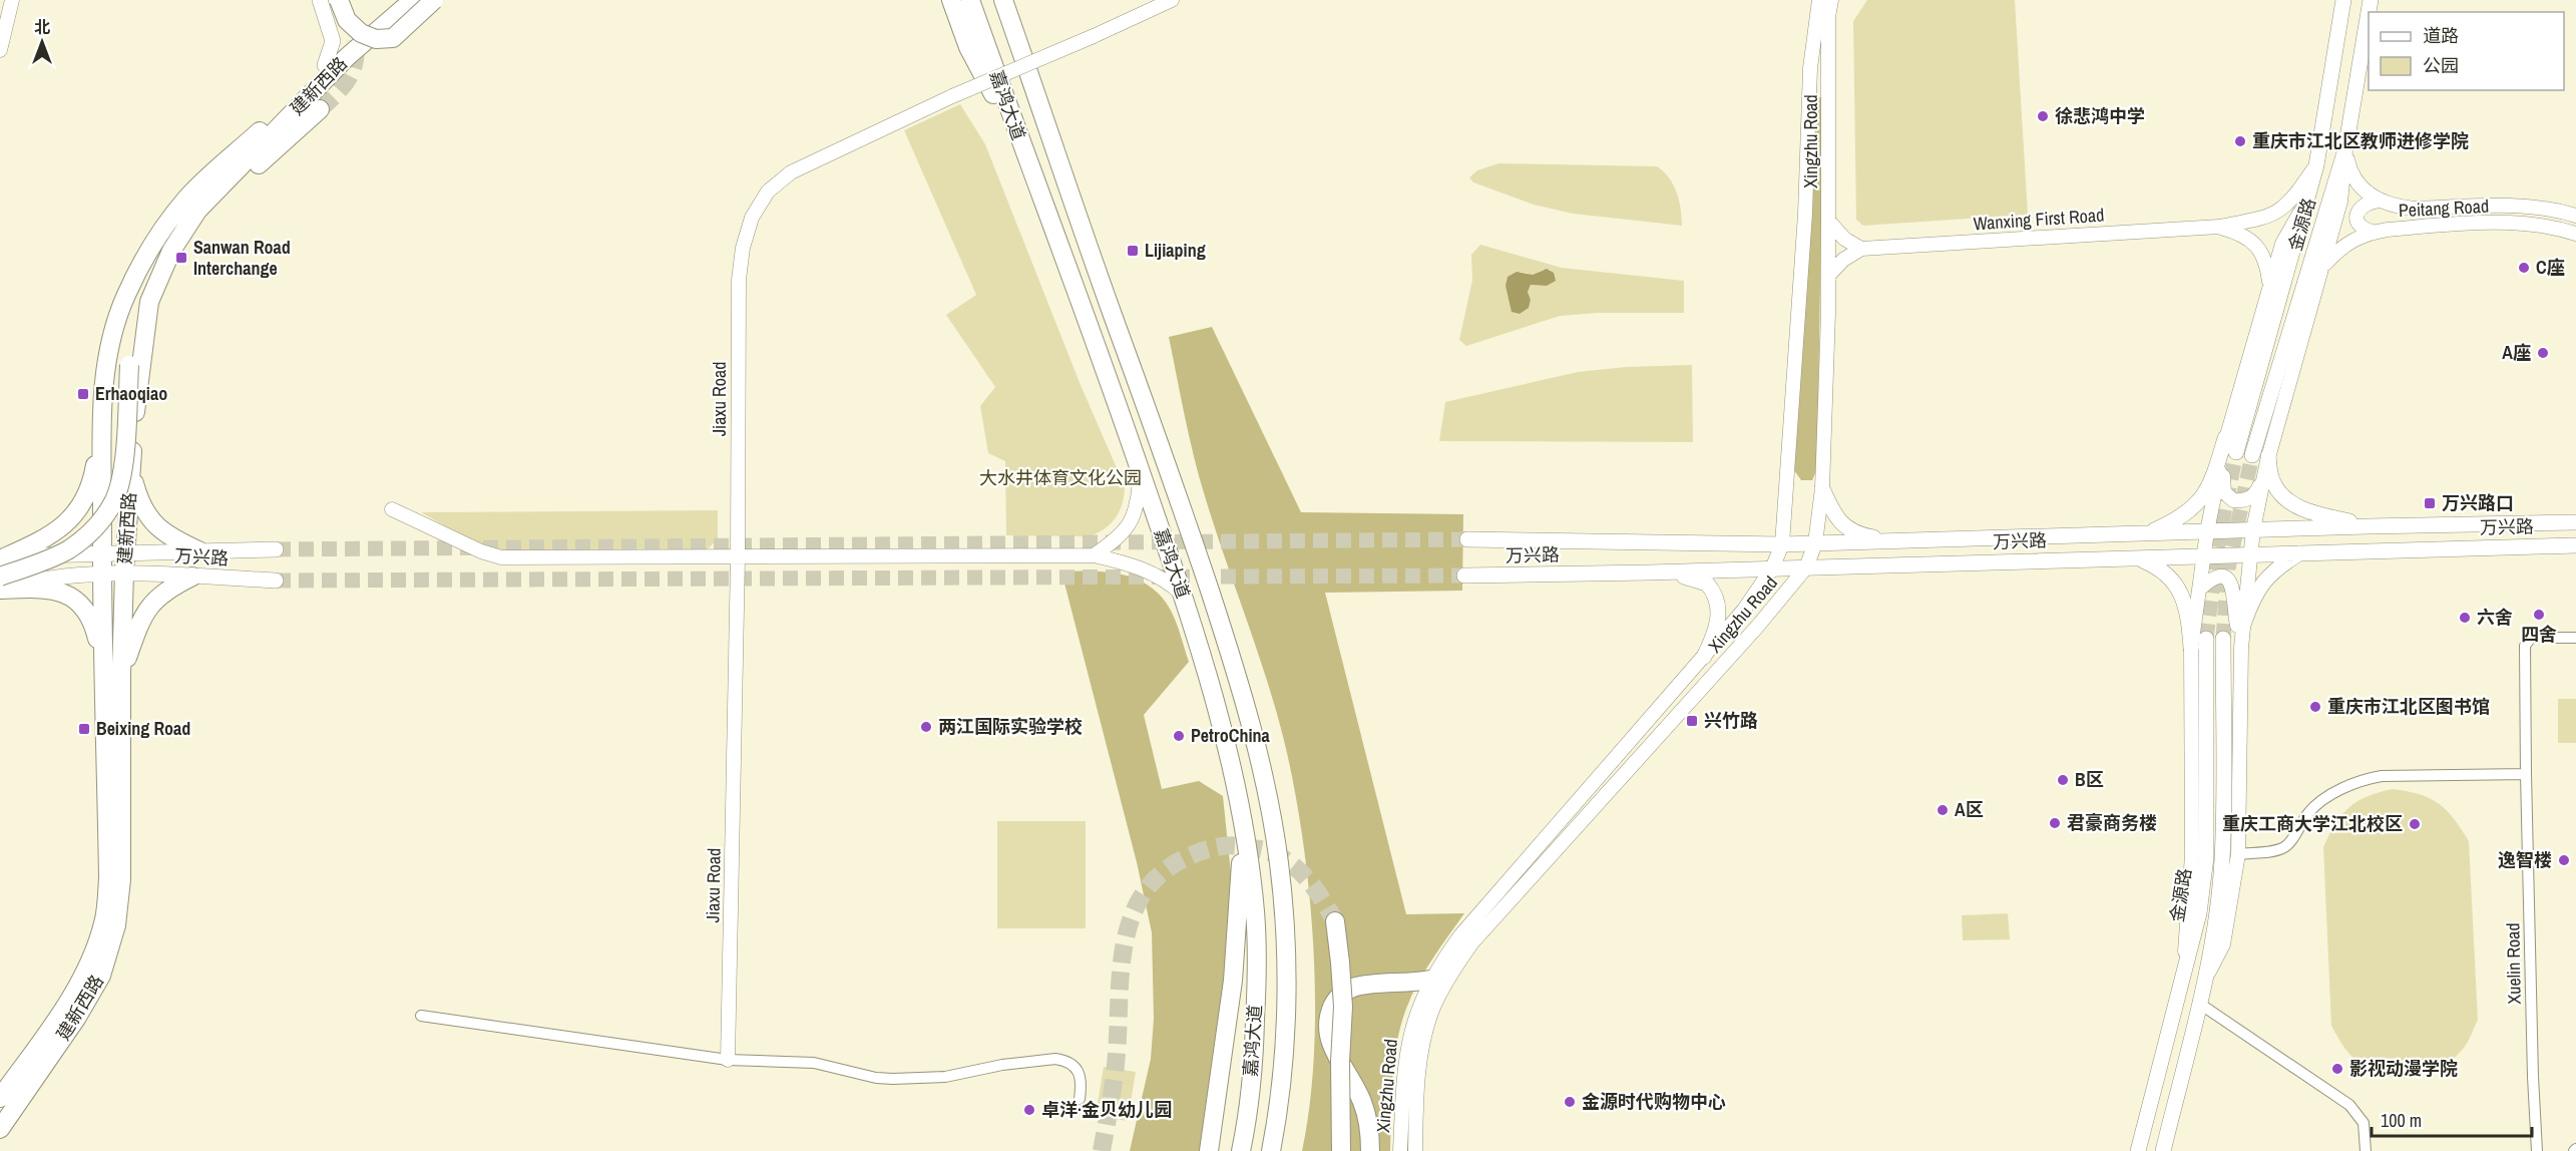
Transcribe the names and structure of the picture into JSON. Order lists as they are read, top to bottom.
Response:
{
  "streets": {
    "main road": [
      "建新西路",
      "嘉鸿大道",
      "金源路",
      "万兴路"
    ],
    "street": [
      "Xingzhu Road",
      "Peitang Road",
      "Wanxing First Road",
      "Jiaxu Road",
      "Xuelin Road"
    ]
  },
  "crossings": [
    ["建新西路", "万兴路"],
    ["Xingzhu Road", "万兴路"],
    ["Peitang Road", "金源路"],
    ["Wanxing First Road", "金源路"]
  ],
  "parks": ["大水井体育文化公园"],
  "places": {
    "other": [
      "徐悲鸿中学",
      "重庆市江北区教师进修学院",
      "C座",
      "A座",
      "四舍",
      "六舍",
      "重庆市江北区图书馆",
      "两江国际实验学校",
      "PetroChina",
      "B区",
      "A区",
      "君豪商务楼",
      "重庆工商大学江北校区",
      "逸智楼",
      "影视动漫学院",
      "金源时代购物中心",
      "卓洋·金贝幼儿园"
    ],
    "transit": [
      "Lijiaping",
      "Sanwan Road Interchange",
      "Erhaoqiao",
      "万兴路口",
      "兴竹路",
      "Beixing Road"
    ]
  },
  "legend": ["道路", "公园"],
  "scale_bar": "100 m",
  "north": "top"
}
